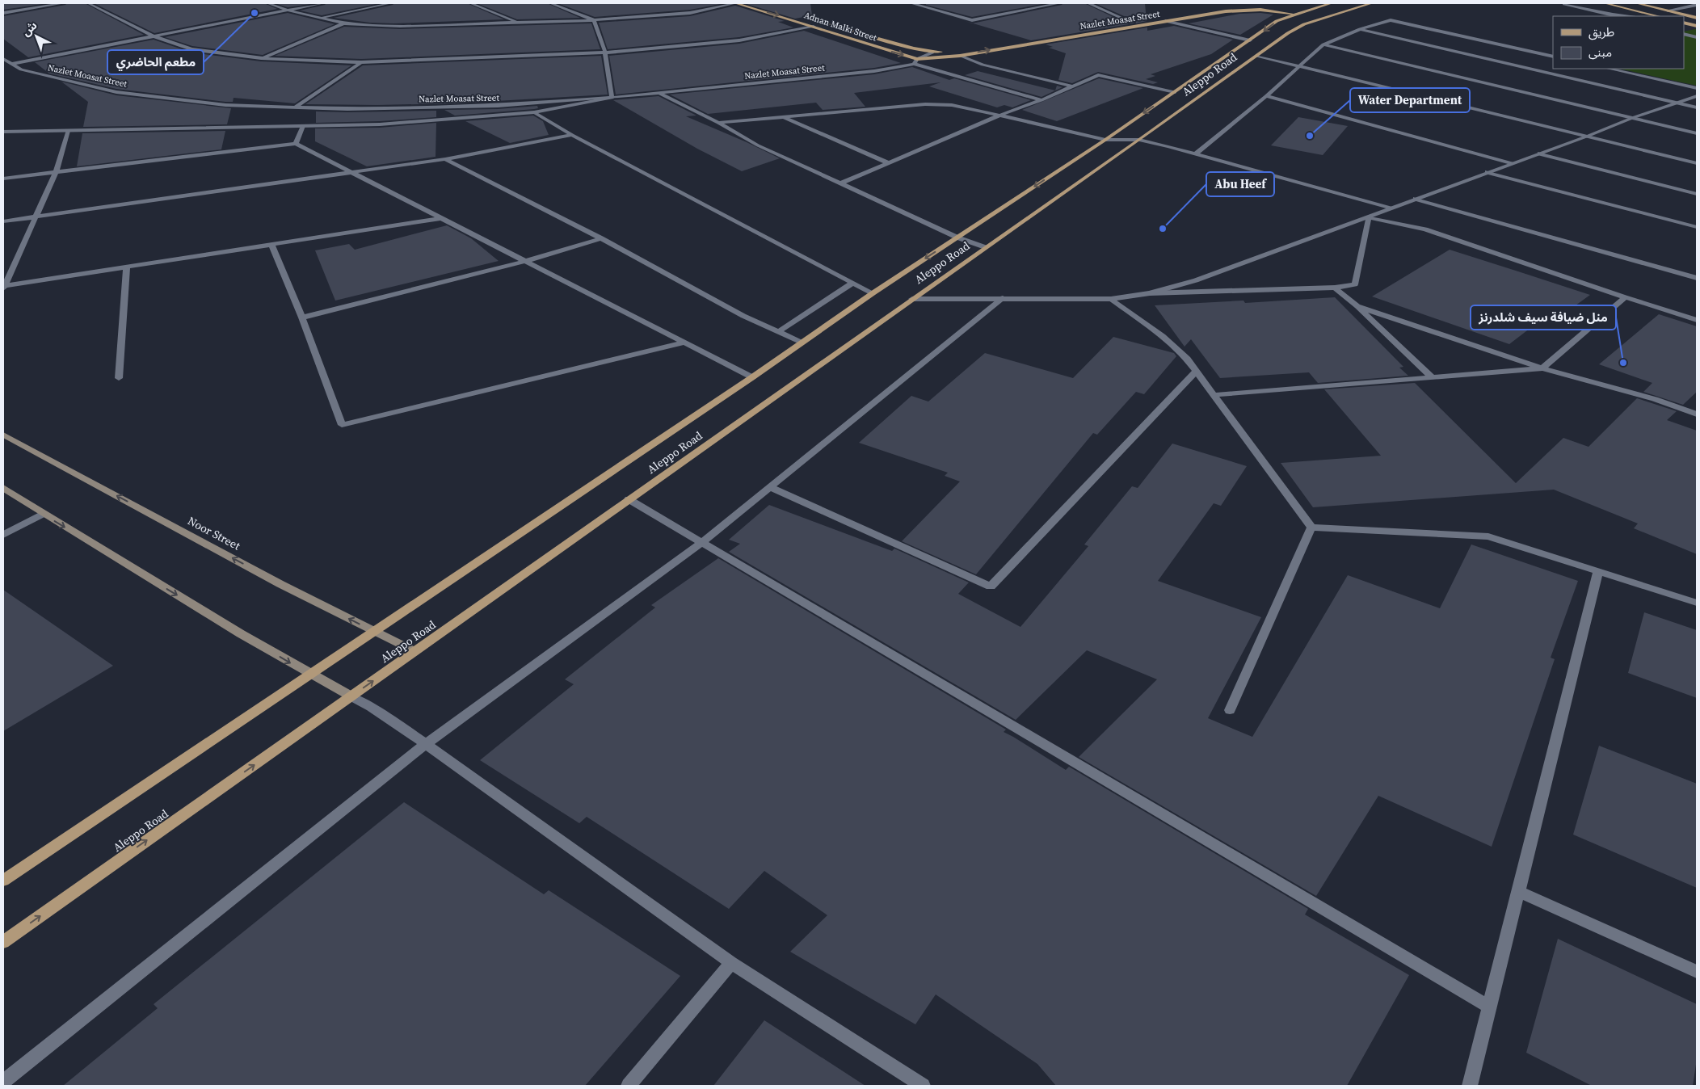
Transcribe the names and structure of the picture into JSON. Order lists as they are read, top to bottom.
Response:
{
  "streets": {
    "main road": [
      "Nazlet Moasat Street",
      "Adnan Malki Street",
      "Aleppo Road",
      "Noor Street"
    ]
  },
  "crossings": [
    ["Nazlet Moasat Street", "Adnan Malki Street"],
    ["Nazlet Moasat Street", "Aleppo Road"],
    ["Aleppo Road", "Noor Street"]
  ],
  "places": [
    "مطعم الحاضري",
    "Water Department",
    "Abu Heef",
    "منل ضيافة سيف شلدرنز"
  ],
  "legend": ["طريق", "مبنى"],
  "north": "top left"
}
